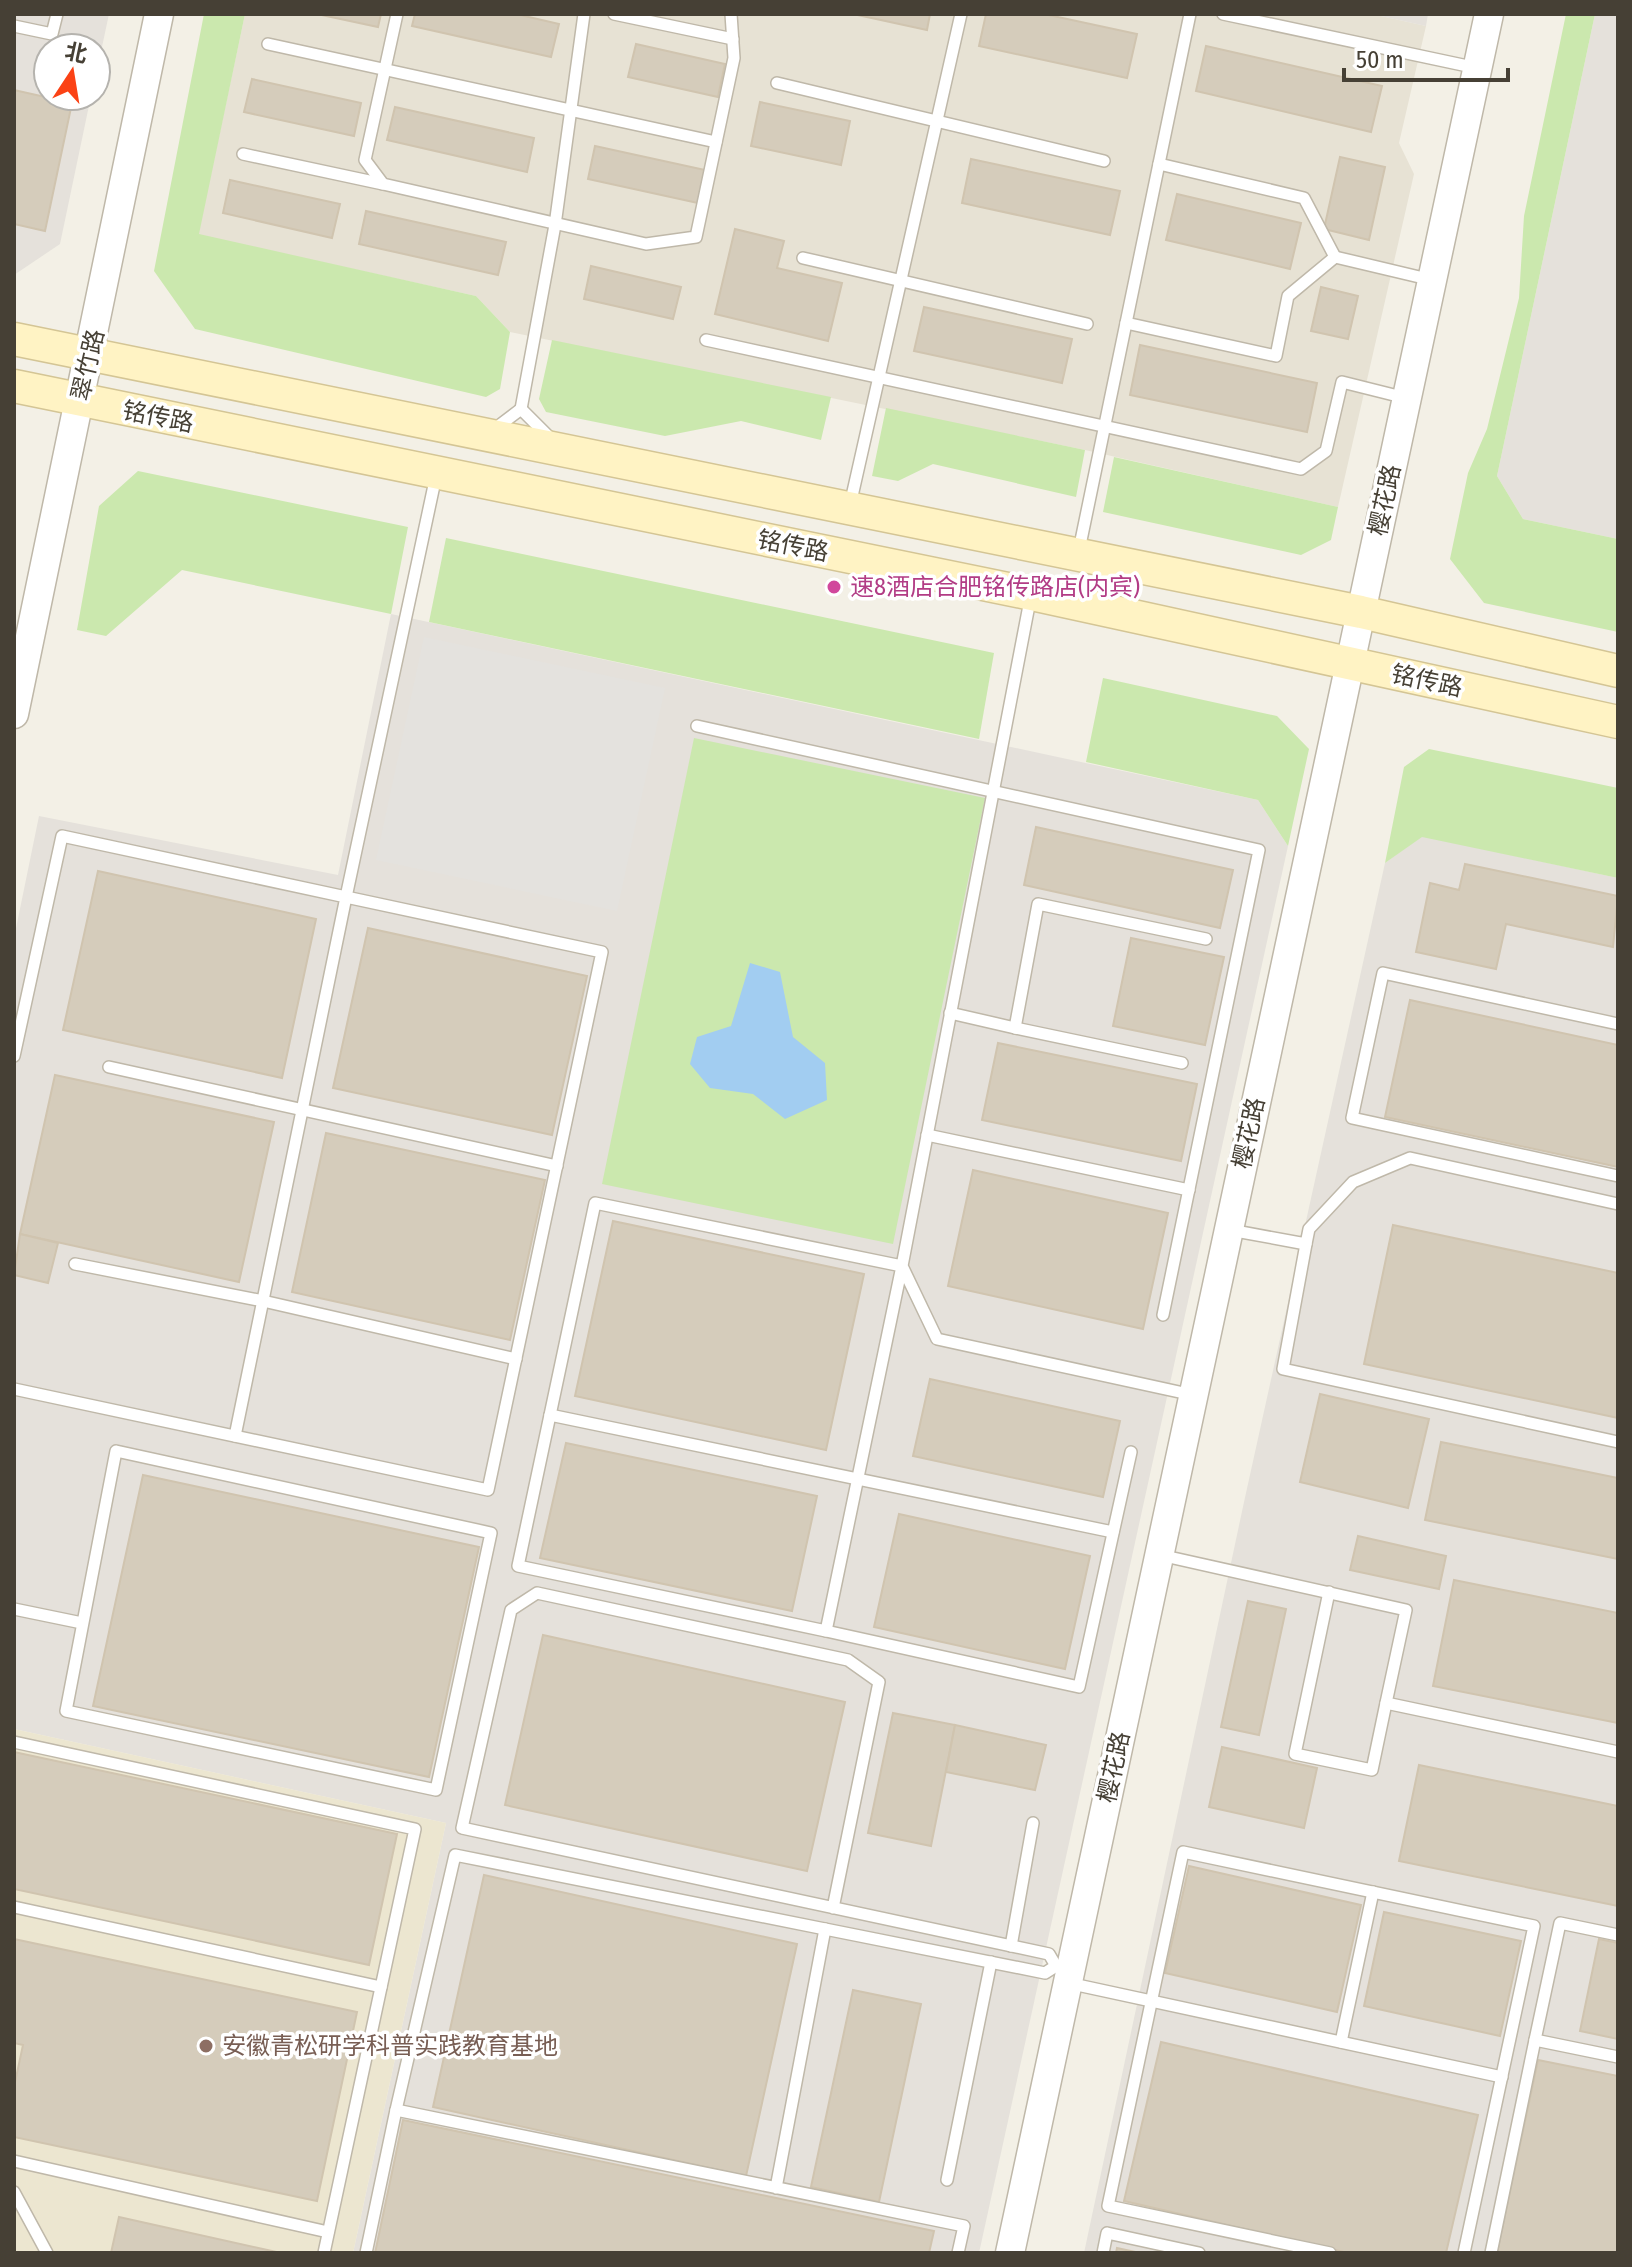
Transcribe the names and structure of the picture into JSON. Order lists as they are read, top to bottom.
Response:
{
  "streets": {
    "main road": ["铭传路"],
    "street": ["翠竹路", "樱花路"]
  },
  "crossings": [
    ["翠竹路", "铭传路"],
    ["铭传路", "樱花路"]
  ],
  "places": ["速8酒店合肥铭传路店(内宾)", "安徽青松研学科普实践教育基地"],
  "scale_bar": "50 m",
  "north": "top"
}
